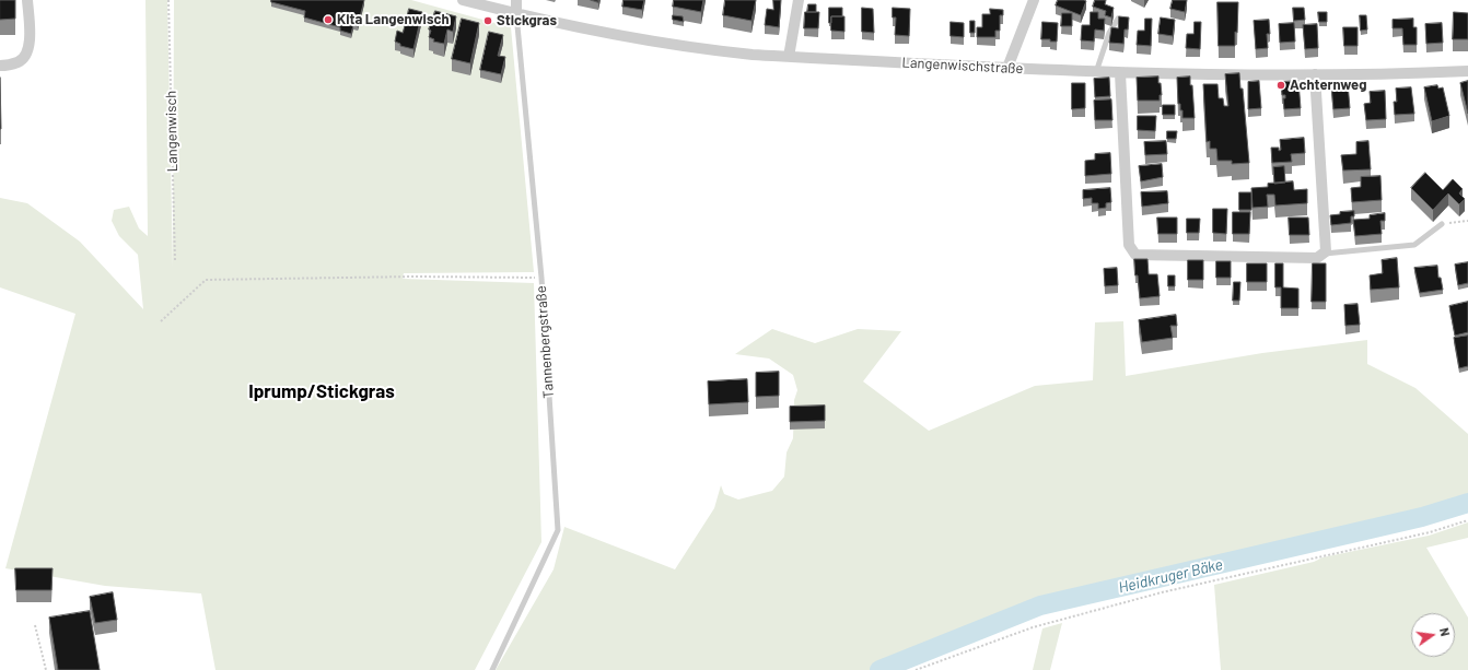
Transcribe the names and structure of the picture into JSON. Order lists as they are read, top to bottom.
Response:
{
  "streets": {
    "street": ["Langenwischstraße", "Tannenbergstraße"],
    "path": ["Langenwisch"]
  },
  "crossings": [
    ["Langenwischstraße", "Tannenbergstraße"]
  ],
  "districts": ["Iprump/Stickgras"],
  "water": ["Heidkruger Bäke"],
  "places": ["Kita Langenwisch", "Stickgras", "Achternweg"],
  "north": "right"
}
